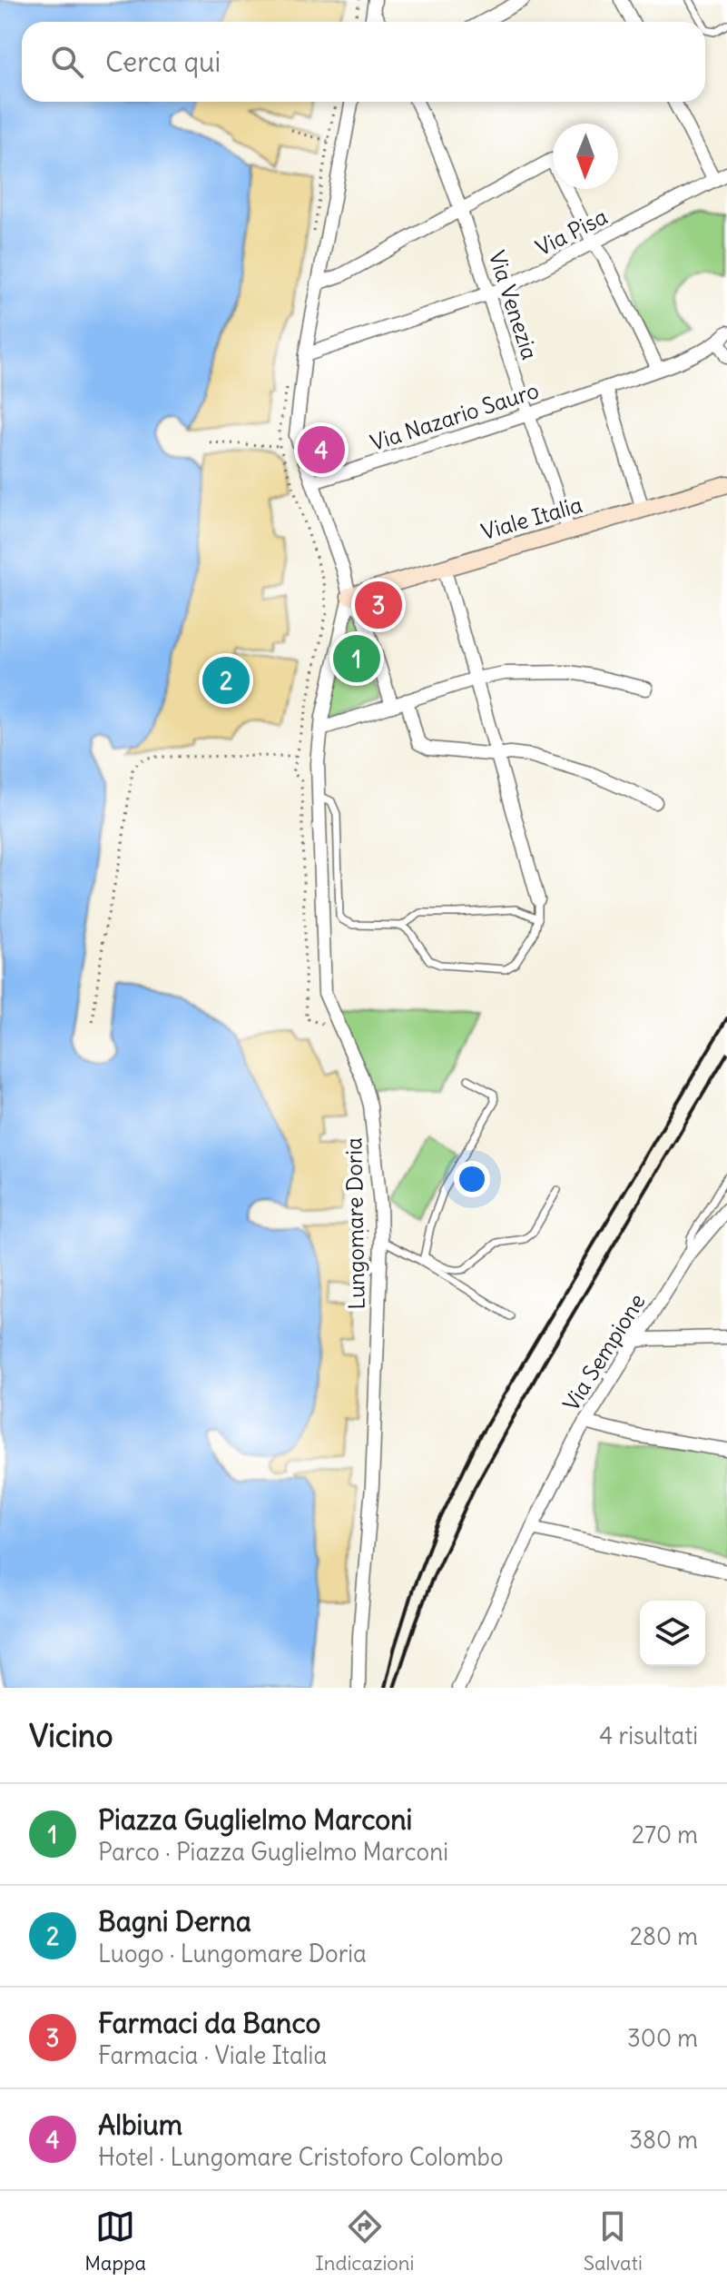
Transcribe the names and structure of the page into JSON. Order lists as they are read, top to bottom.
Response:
{
  "streets": {
    "street": [
      "Via Pisa",
      "Via Venezia",
      "Via Nazario Sauro",
      "Viale Italia",
      "Lungomare Doria",
      "Via Sempione"
    ]
  },
  "crossings": [
    ["Via Pisa", "Via Venezia"],
    ["Via Venezia", "Via Nazario Sauro"],
    ["Via Venezia", "Viale Italia"],
    ["Viale Italia", "Lungomare Doria"]
  ],
  "north": "bottom",
  "page": {
    "search": "Cerca qui",
    "pins": [
      "4",
      "3",
      "1",
      "2"
    ],
    "heading": ["Vicino", "4 risultati"],
    "list": [
      {
        "mark": "1",
        "name": "Piazza Guglielmo Marconi",
        "note": "Parco · Piazza Guglielmo Marconi",
        "value": "270 m"
      },
      {
        "mark": "2",
        "name": "Bagni Derna",
        "note": "Luogo · Lungomare Doria",
        "value": "280 m"
      },
      {
        "mark": "3",
        "name": "Farmaci da Banco",
        "note": "Farmacia · Viale Italia",
        "value": "300 m"
      },
      {
        "mark": "4",
        "name": "Albium",
        "note": "Hotel · Lungomare Cristoforo Colombo",
        "value": "380 m"
      }
    ],
    "nav": ["Mappa", "Indicazioni", "Salvati"]
  }
}
